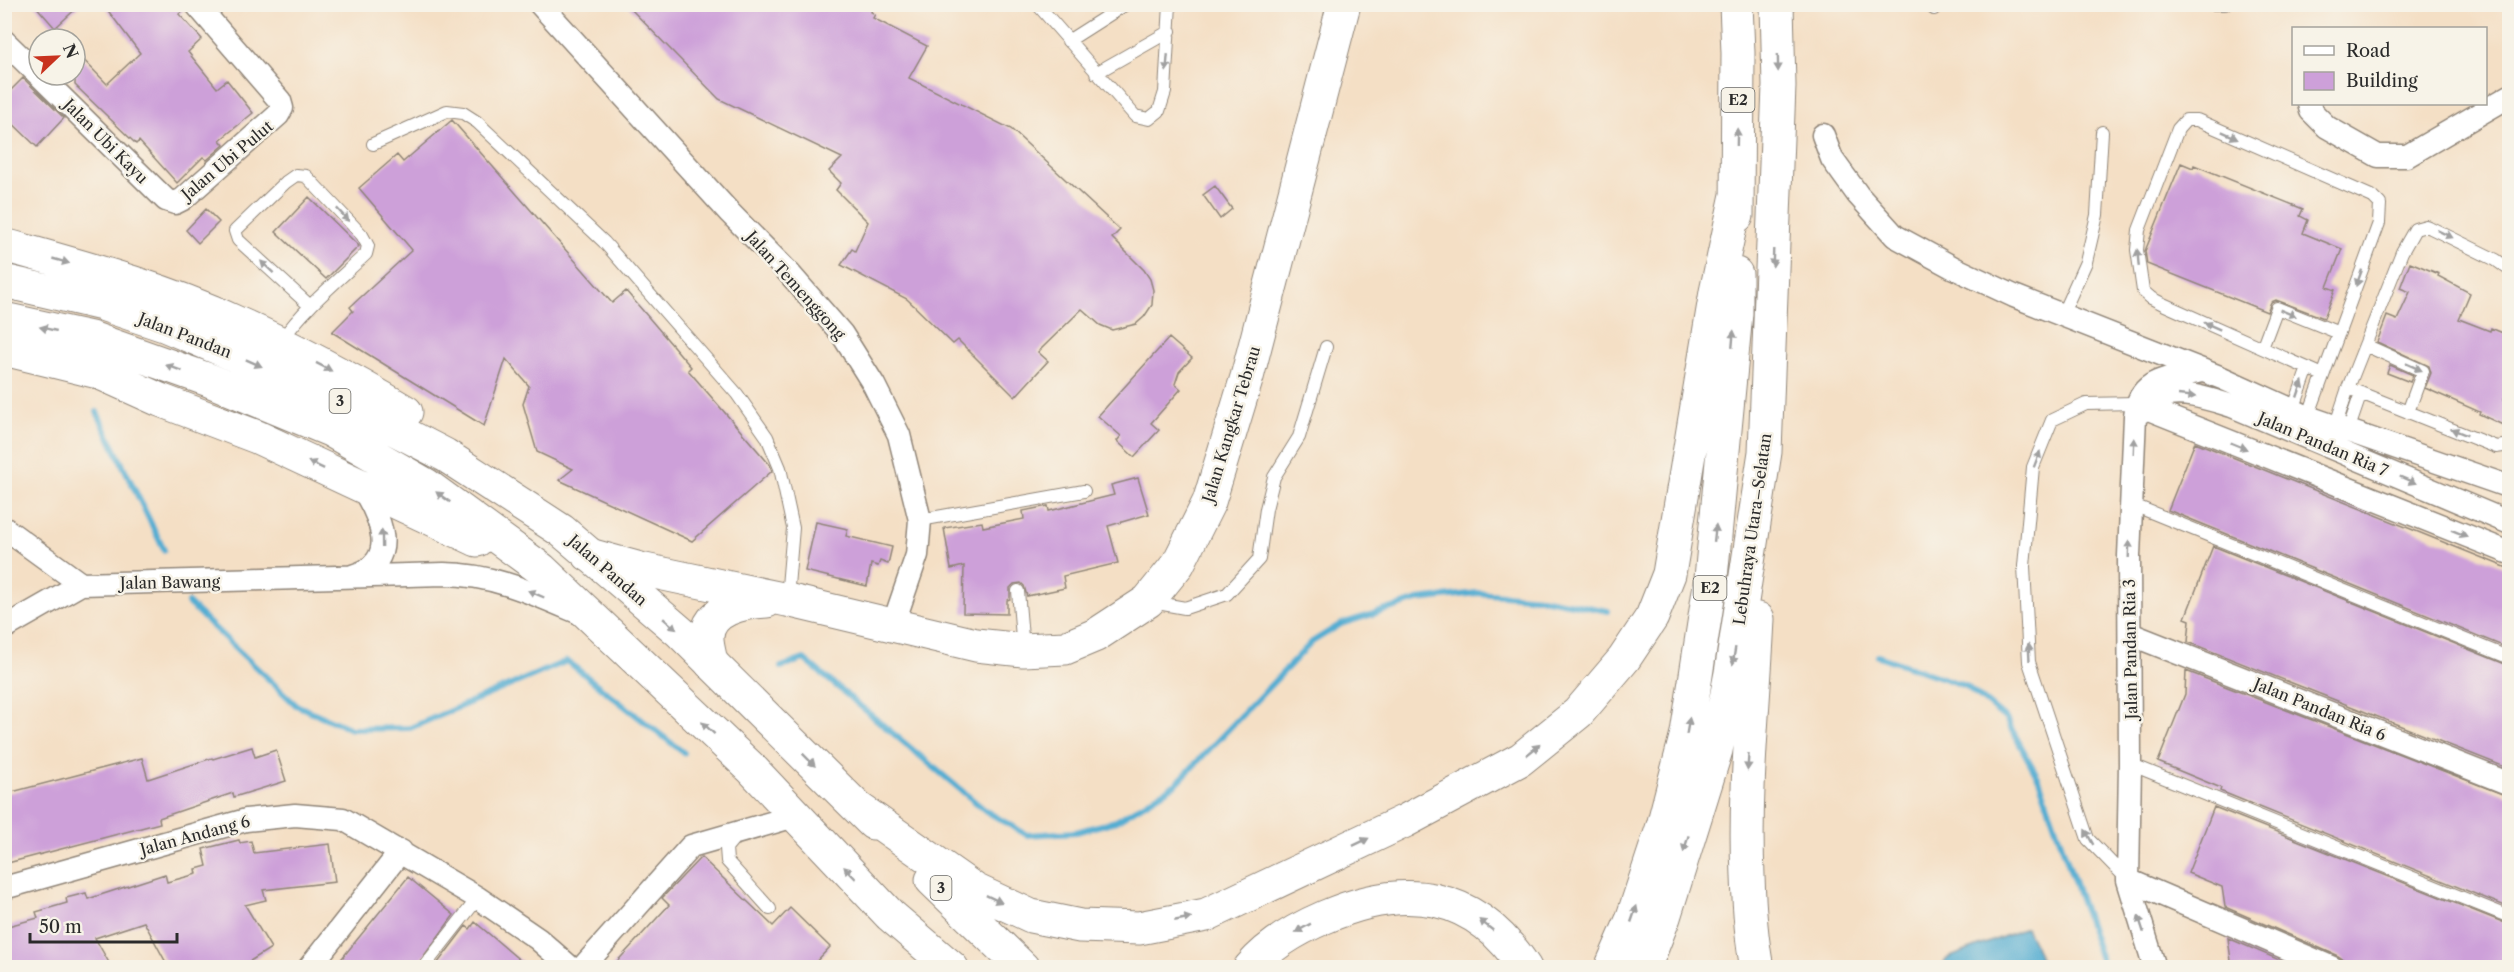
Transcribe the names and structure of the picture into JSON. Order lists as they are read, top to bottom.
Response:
{
  "streets": {
    "main road": [
      "E2",
      "Jalan Pandan",
      "3",
      "Jalan Kangkar Tebrau",
      "Lebuhraya Utara–Selatan"
    ],
    "street": [
      "Jalan Ubi Kayu",
      "Jalan Ubi Pulut",
      "Jalan Temenggong",
      "Jalan Pandan Ria 7",
      "Jalan Bawang",
      "Jalan Pandan Ria 3",
      "Jalan Pandan Ria 6",
      "Jalan Andang 6"
    ]
  },
  "crossings": [
    ["Jalan Ubi Kayu", "Jalan Ubi Pulut"],
    ["Jalan Temenggong", "Jalan Kangkar Tebrau"],
    ["Jalan Pandan", "Jalan Kangkar Tebrau"],
    ["Jalan Pandan", "Jalan Bawang"],
    ["Jalan Pandan Ria 7", "Jalan Pandan Ria 3"],
    ["Jalan Pandan Ria 3", "Jalan Pandan Ria 6"]
  ],
  "one_way": ["Jalan Pandan Ria 3"],
  "legend": ["Road", "Building"],
  "scale_bar": "50 m",
  "north": "top right"
}
